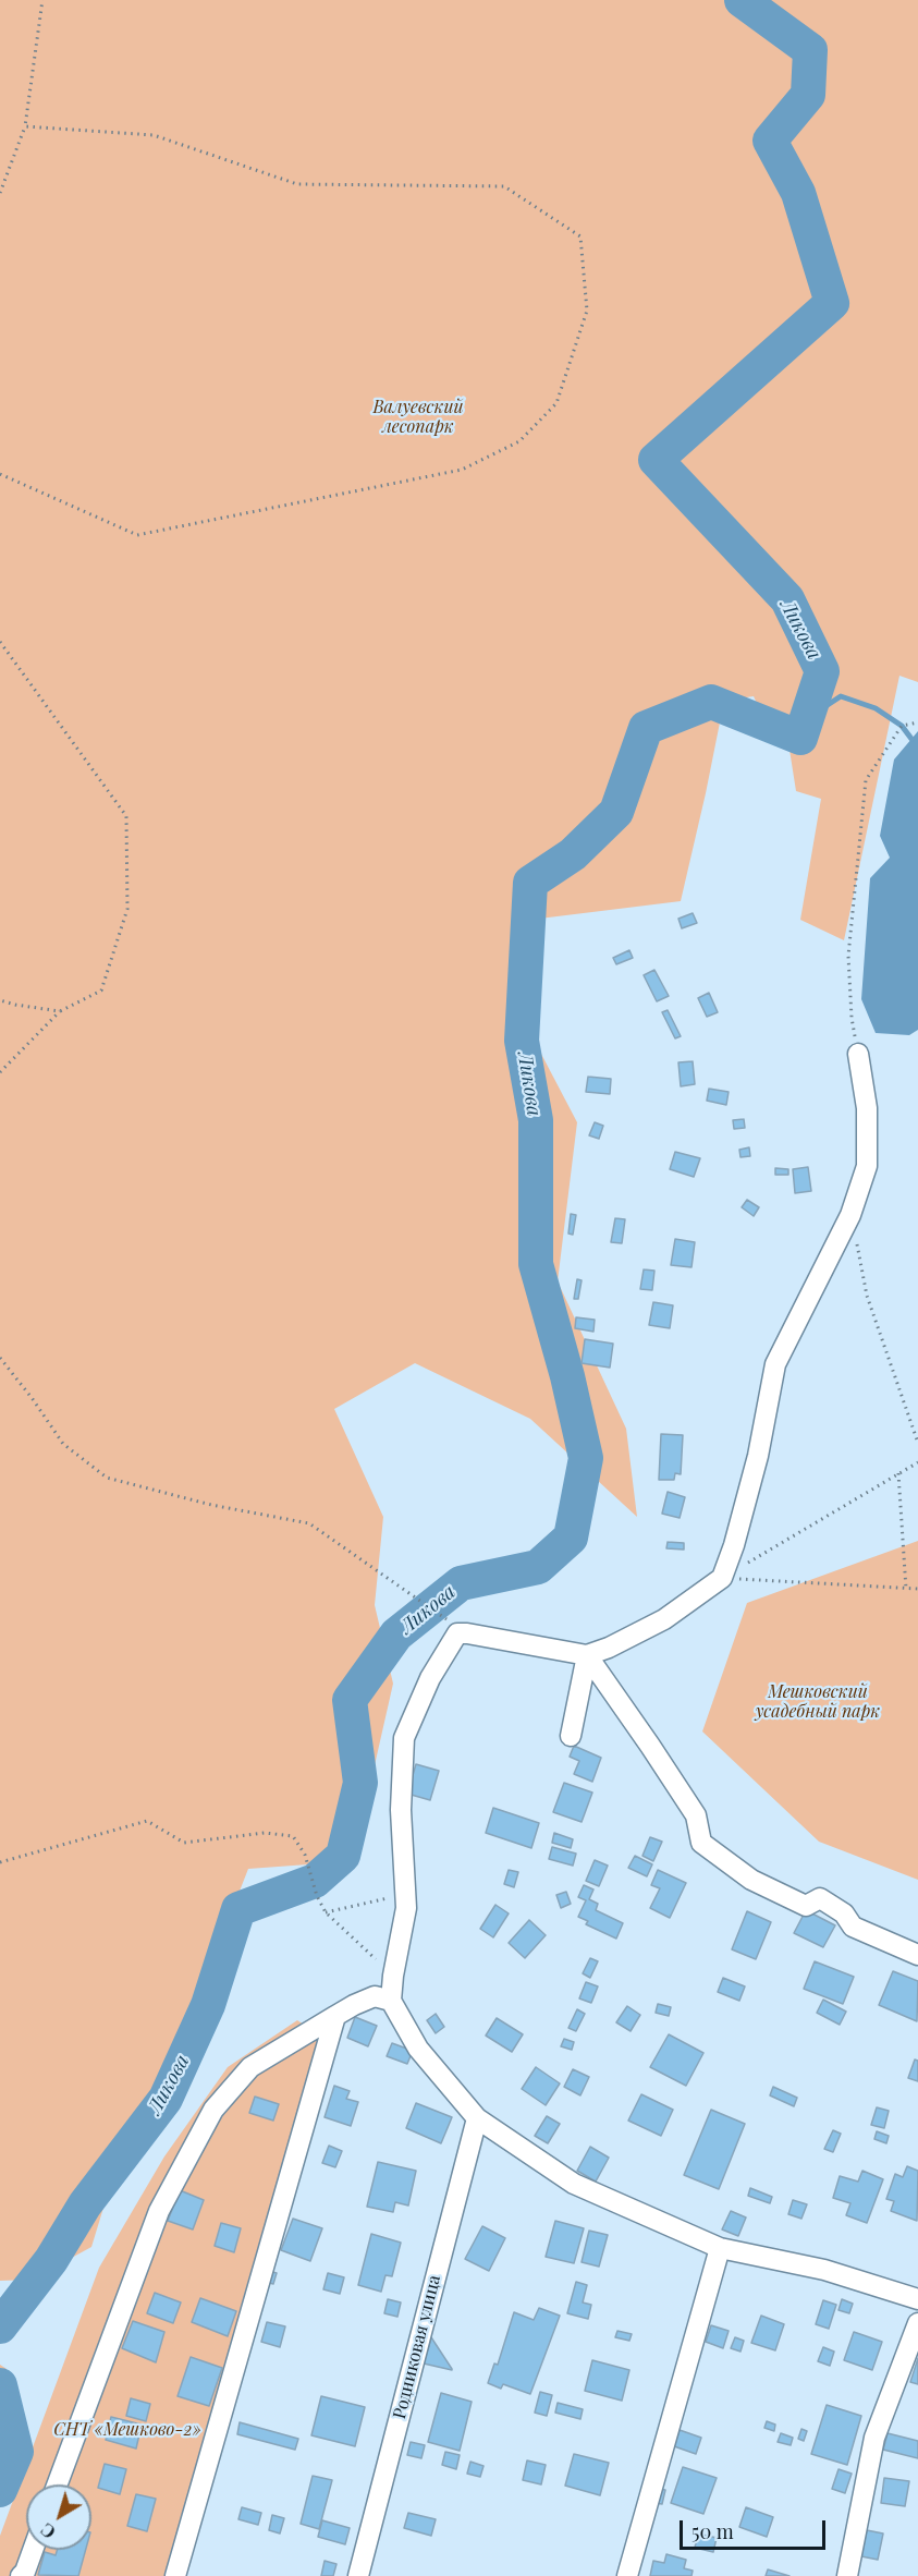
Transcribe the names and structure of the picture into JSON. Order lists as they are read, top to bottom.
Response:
{
  "streets": {
    "street": ["Родниковая улица"]
  },
  "water": ["Ликова"],
  "parks": ["Валуевский лесопарк", "Мешковский усадебный парк", "СНТ «Мешково-2»"],
  "scale_bar": "50 m",
  "north": "bottom left"
}
